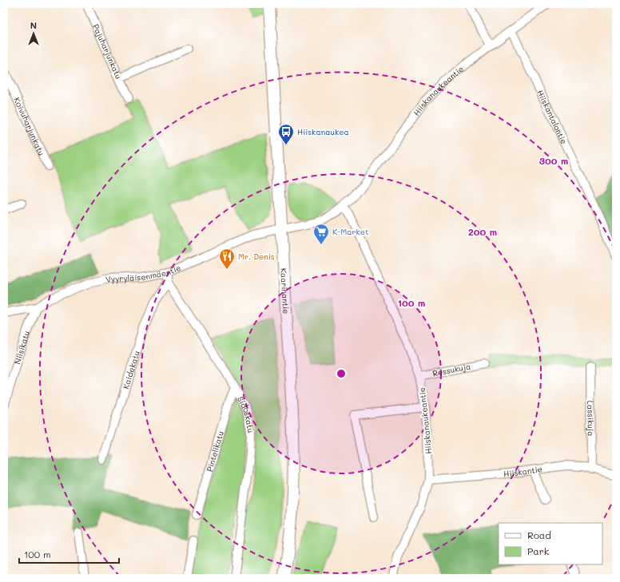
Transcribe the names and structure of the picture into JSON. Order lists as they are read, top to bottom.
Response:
{
  "streets": {
    "main road": ["Kaarinantie"],
    "street": [
      "Pajuharjunkatu",
      "Hiiskanaukeantie",
      "Hiiskantalontie",
      "Koivuharjunkatu",
      "Vyyryläisenmäentie",
      "Niisikatu",
      "Kaidekatu",
      "Ressukuja",
      "Sidoskatu",
      "Lassikuja",
      "Pintelikatu",
      "Hiiskantie"
    ]
  },
  "crossings": [
    ["Hiiskanaukeantie", "Hiiskantalontie"],
    ["Hiiskanaukeantie", "Vyyryläisenmäentie"],
    ["Hiiskanaukeantie", "Kaarinantie"],
    ["Hiiskanaukeantie", "Ressukuja"],
    ["Hiiskanaukeantie", "Hiiskantie"],
    ["Vyyryläisenmäentie", "Kaarinantie"],
    ["Vyyryläisenmäentie", "Niisikatu"],
    ["Kaidekatu", "Sidoskatu"],
    ["Sidoskatu", "Pintelikatu"],
    ["Lassikuja", "Hiiskantie"]
  ],
  "places": {
    "bus stop": ["Hiiskanaukea"],
    "supermarket": ["K-Market"],
    "restaurant": ["Mr. Denis"]
  },
  "legend": ["Road", "Park"],
  "scale_bar": "100 m",
  "north": "top",
  "rings": ["300 m", "200 m", "100 m"]
}
